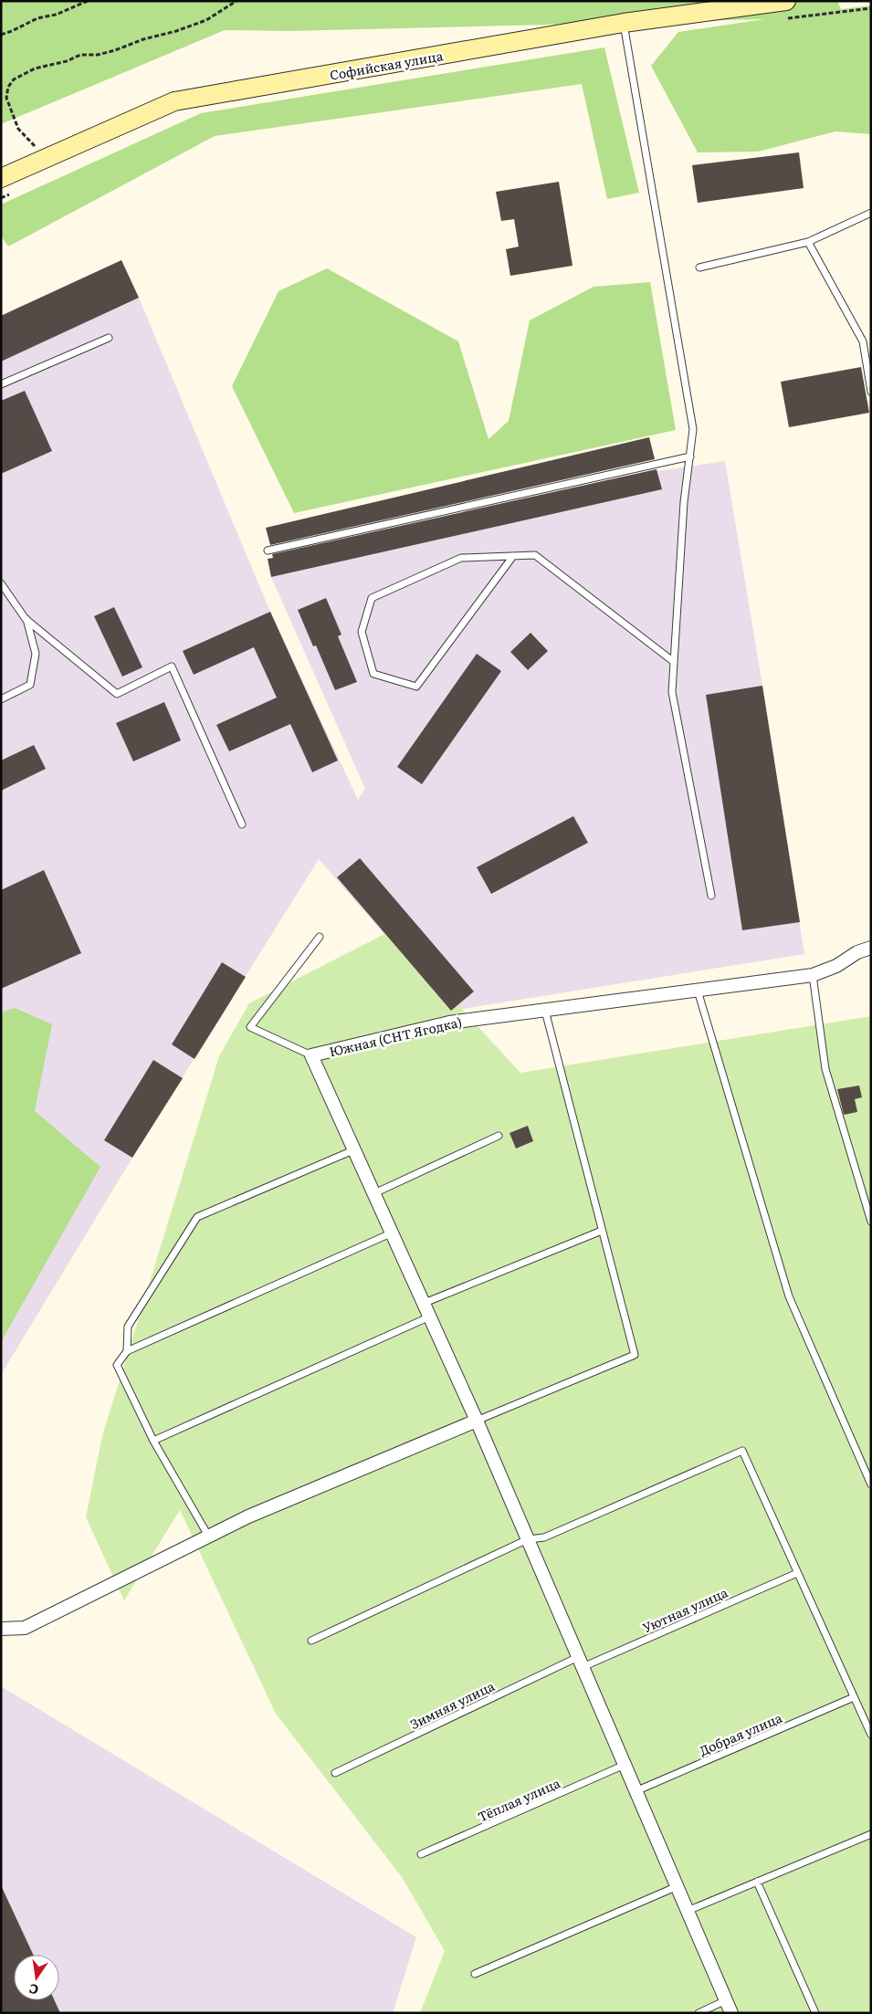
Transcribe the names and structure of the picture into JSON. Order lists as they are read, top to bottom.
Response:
{
  "streets": {
    "main road": ["Софийская улица"],
    "street": ["Южная (СНТ Ягодка)"],
    "lane": [
      "Уютная улица",
      "Зимняя улица",
      "Добрая улица",
      "Тёплая улица"
    ]
  },
  "crossings": [
    ["Южная (СНТ Ягодка)", "Уютная улица"],
    ["Южная (СНТ Ягодка)", "Зимняя улица"],
    ["Южная (СНТ Ягодка)", "Добрая улица"],
    ["Южная (СНТ Ягодка)", "Тёплая улица"],
    ["Уютная улица", "Зимняя улица"]
  ],
  "north": "bottom"
}
